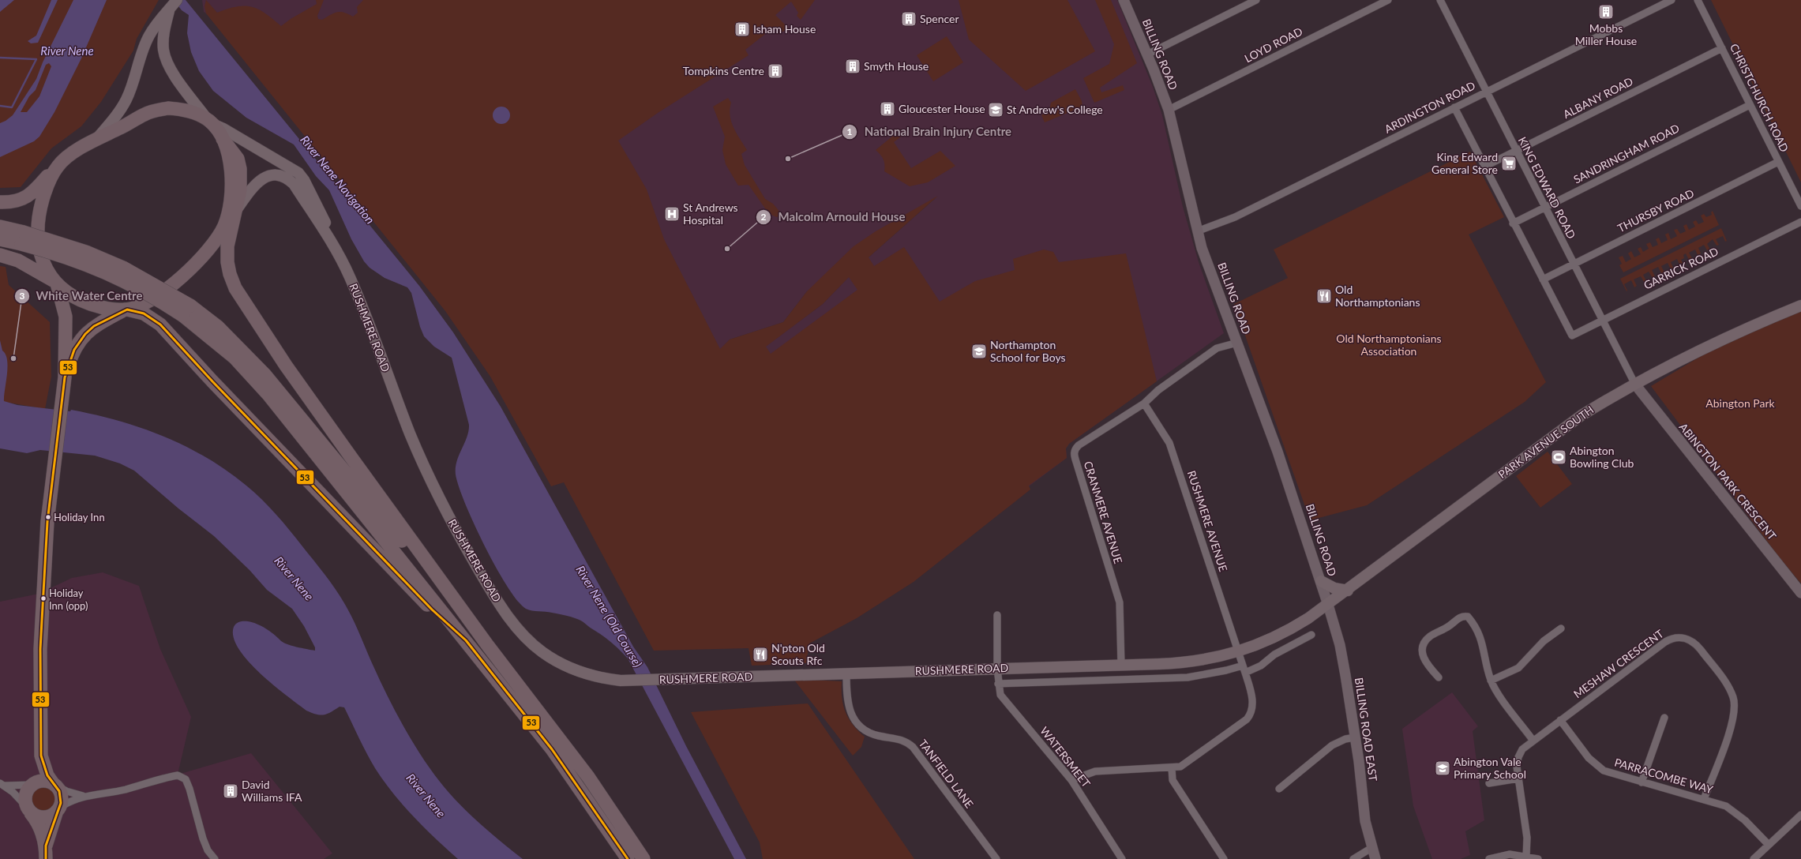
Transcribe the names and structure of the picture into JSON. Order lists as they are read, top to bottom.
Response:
{
  "streets": {
    "main road": ["RUSHMERE ROAD", "PARK AVENUE SOUTH"],
    "street": [
      "LOYD ROAD",
      "BILLING ROAD",
      "ALBANY ROAD",
      "CHRISTCHURCH ROAD",
      "ARDINGTON ROAD",
      "SANDRINGHAM ROAD",
      "KING EDWARD ROAD",
      "THURSBY ROAD",
      "GARRICK ROAD",
      "ABINGTON PARK CRESCENT",
      "CRANMERE AVENUE",
      "RUSHMERE AVENUE",
      "MESHAW CRESCENT",
      "BILLING ROAD EAST",
      "WATERSMEET",
      "TANFIELD LANE",
      "PARRACOMBE WAY"
    ]
  },
  "crossings": [
    ["LOYD ROAD", "BILLING ROAD"],
    ["BILLING ROAD", "ARDINGTON ROAD"],
    ["BILLING ROAD", "RUSHMERE ROAD"],
    ["BILLING ROAD", "PARK AVENUE SOUTH"],
    ["BILLING ROAD", "CRANMERE AVENUE"],
    ["BILLING ROAD", "BILLING ROAD EAST"],
    ["ALBANY ROAD", "CHRISTCHURCH ROAD"],
    ["ALBANY ROAD", "KING EDWARD ROAD"],
    ["CHRISTCHURCH ROAD", "SANDRINGHAM ROAD"],
    ["CHRISTCHURCH ROAD", "THURSBY ROAD"],
    ["ARDINGTON ROAD", "KING EDWARD ROAD"],
    ["SANDRINGHAM ROAD", "KING EDWARD ROAD"],
    ["KING EDWARD ROAD", "THURSBY ROAD"],
    ["KING EDWARD ROAD", "GARRICK ROAD"],
    ["KING EDWARD ROAD", "PARK AVENUE SOUTH"],
    ["KING EDWARD ROAD", "ABINGTON PARK CRESCENT"],
    ["THURSBY ROAD", "GARRICK ROAD"],
    ["RUSHMERE ROAD", "PARK AVENUE SOUTH"],
    ["RUSHMERE ROAD", "CRANMERE AVENUE"],
    ["RUSHMERE ROAD", "RUSHMERE AVENUE"],
    ["RUSHMERE ROAD", "BILLING ROAD EAST"],
    ["RUSHMERE ROAD", "WATERSMEET"],
    ["RUSHMERE ROAD", "TANFIELD LANE"],
    ["PARK AVENUE SOUTH", "ABINGTON PARK CRESCENT"],
    ["PARK AVENUE SOUTH", "BILLING ROAD EAST"],
    ["CRANMERE AVENUE", "RUSHMERE AVENUE"],
    ["RUSHMERE AVENUE", "WATERSMEET"],
    ["MESHAW CRESCENT", "PARRACOMBE WAY"]
  ],
  "water": ["River Nene", "River Nene Navigation", "River Nene (Old Course)"],
  "parks": ["Old Northamptonians Association", "Abington Park"],
  "places": {
    "building": [
      "Mobbs Miller House",
      "Spencer",
      "Isham House",
      "Smyth House",
      "Tompkins Centre",
      "Gloucester House",
      "David Williams IFA"
    ],
    "school or university": ["St Andrew's College", "Northampton School for Boys", "Abington Vale Primary School"],
    "other": [
      "National Brain Injury Centre",
      "Malcolm Arnould House",
      "White Water Centre",
      "Holiday Inn",
      "Holiday Inn (opp)"
    ],
    "supermarket": ["King Edward General Store"],
    "hospital": ["St Andrews Hospital"],
    "restaurant": ["Old Northamptonians", "N'pton Old Scouts Rfc"],
    "sports": ["Abington Bowling Club"]
  },
  "lines": ["transit line 53"]
}
